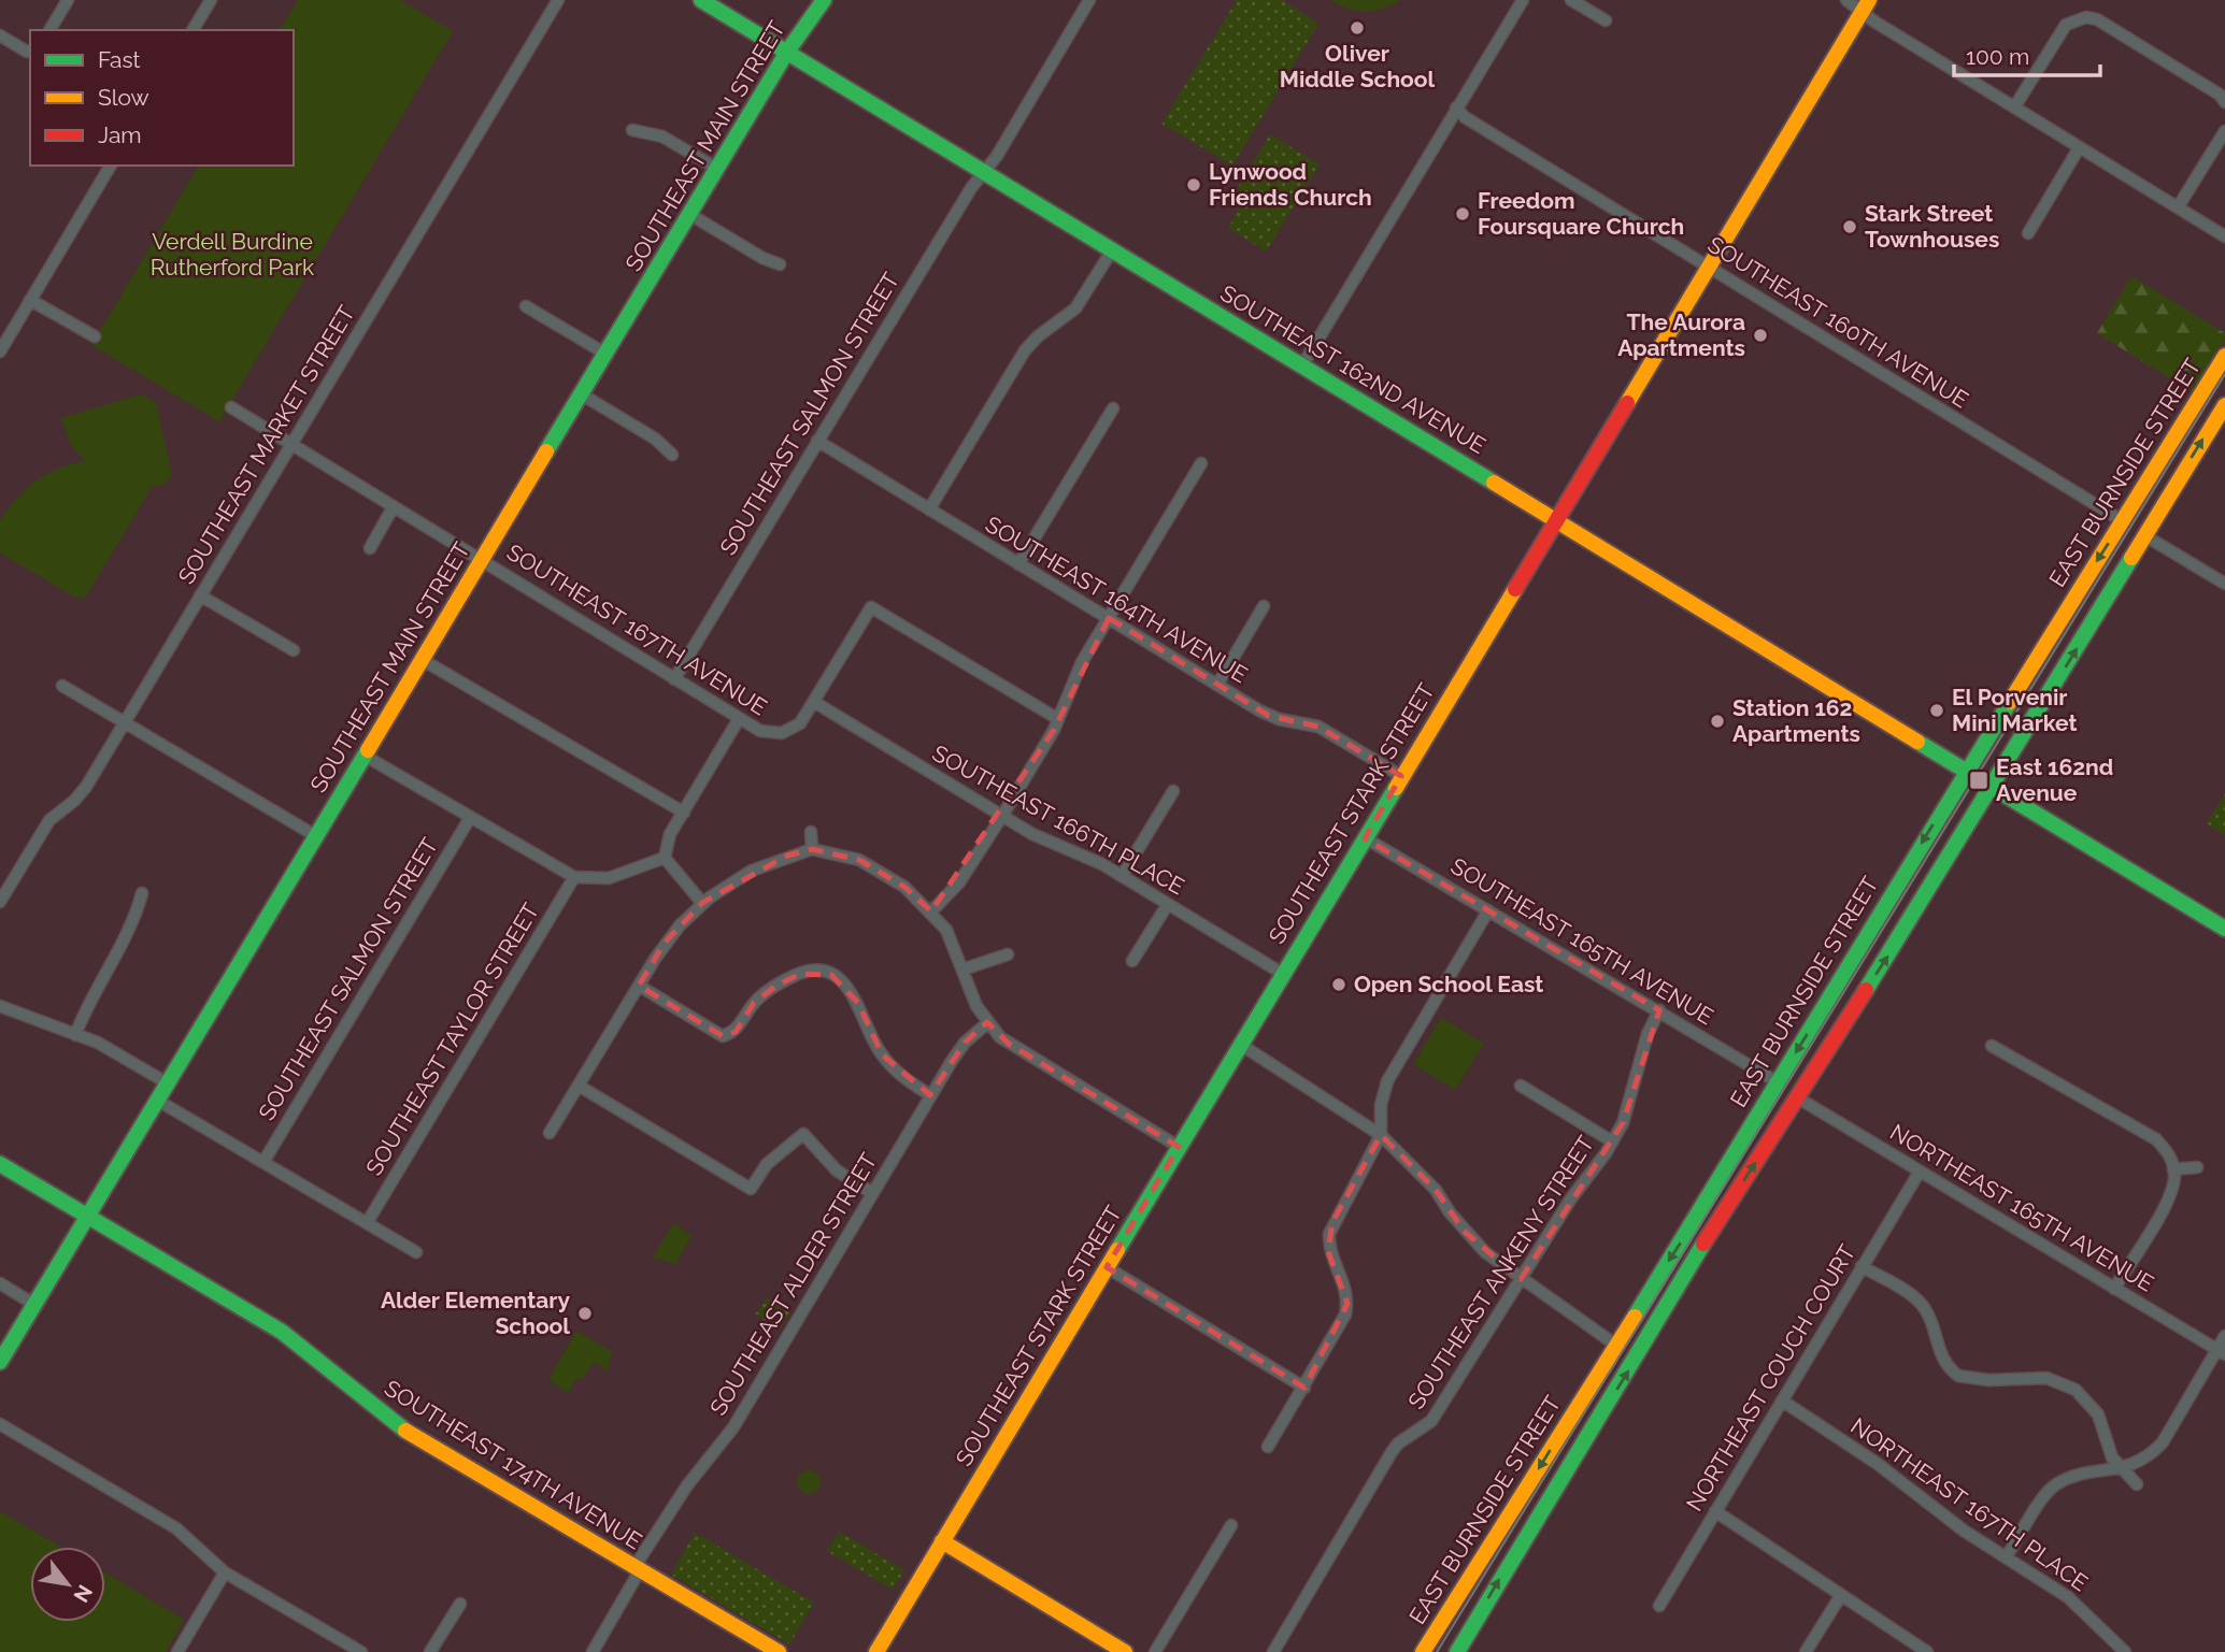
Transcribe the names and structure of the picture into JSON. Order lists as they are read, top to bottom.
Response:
{
  "streets": {
    "street": [
      "SOUTHEAST MAIN STREET",
      "SOUTHEAST 160TH AVENUE",
      "SOUTHEAST 162ND AVENUE",
      "SOUTHEAST SALMON STREET",
      "SOUTHEAST MARKET STREET",
      "EAST BURNSIDE STREET",
      "SOUTHEAST 164TH AVENUE",
      "SOUTHEAST 167TH AVENUE",
      "SOUTHEAST STARK STREET",
      "SOUTHEAST 166TH PLACE",
      "SOUTHEAST 165TH AVENUE",
      "SOUTHEAST TAYLOR STREET",
      "NORTHEAST 165TH AVENUE",
      "SOUTHEAST ANKENY STREET",
      "SOUTHEAST ALDER STREET",
      "NORTHEAST COUCH COURT",
      "SOUTHEAST 174TH AVENUE",
      "NORTHEAST 167TH PLACE"
    ]
  },
  "crossings": [
    ["SOUTHEAST MAIN STREET", "SOUTHEAST 162ND AVENUE"],
    ["SOUTHEAST MAIN STREET", "SOUTHEAST 167TH AVENUE"],
    ["SOUTHEAST MAIN STREET", "SOUTHEAST 174TH AVENUE"],
    ["SOUTHEAST 160TH AVENUE", "EAST BURNSIDE STREET"],
    ["SOUTHEAST 160TH AVENUE", "SOUTHEAST STARK STREET"],
    ["SOUTHEAST 162ND AVENUE", "SOUTHEAST SALMON STREET"],
    ["SOUTHEAST 162ND AVENUE", "EAST BURNSIDE STREET"],
    ["SOUTHEAST 162ND AVENUE", "SOUTHEAST STARK STREET"],
    ["SOUTHEAST SALMON STREET", "SOUTHEAST 164TH AVENUE"],
    ["SOUTHEAST SALMON STREET", "SOUTHEAST 167TH AVENUE"],
    ["SOUTHEAST MARKET STREET", "SOUTHEAST 167TH AVENUE"],
    ["EAST BURNSIDE STREET", "SOUTHEAST 165TH AVENUE"],
    ["EAST BURNSIDE STREET", "NORTHEAST 165TH AVENUE"],
    ["SOUTHEAST 164TH AVENUE", "SOUTHEAST STARK STREET"],
    ["SOUTHEAST 167TH AVENUE", "SOUTHEAST 166TH PLACE"],
    ["SOUTHEAST STARK STREET", "SOUTHEAST 166TH PLACE"],
    ["SOUTHEAST STARK STREET", "SOUTHEAST 165TH AVENUE"],
    ["SOUTHEAST 165TH AVENUE", "SOUTHEAST ANKENY STREET"],
    ["NORTHEAST 165TH AVENUE", "NORTHEAST COUCH COURT"],
    ["SOUTHEAST ALDER STREET", "SOUTHEAST 174TH AVENUE"],
    ["NORTHEAST COUCH COURT", "NORTHEAST 167TH PLACE"]
  ],
  "parks": ["Verdell Burdine Rutherford Park"],
  "places": {
    "other": [
      "Oliver Middle School",
      "Lynwood Friends Church",
      "Freedom Foursquare Church",
      "Stark Street Townhouses",
      "The Aurora Apartments",
      "El Porvenir Mini Market",
      "Station 162 Apartments",
      "Open School East",
      "Alder Elementary School"
    ],
    "transit": ["East 162nd Avenue"]
  },
  "legend": ["Fast", "Slow", "Jam"],
  "scale_bar": "100 m",
  "north": "bottom right"
}
